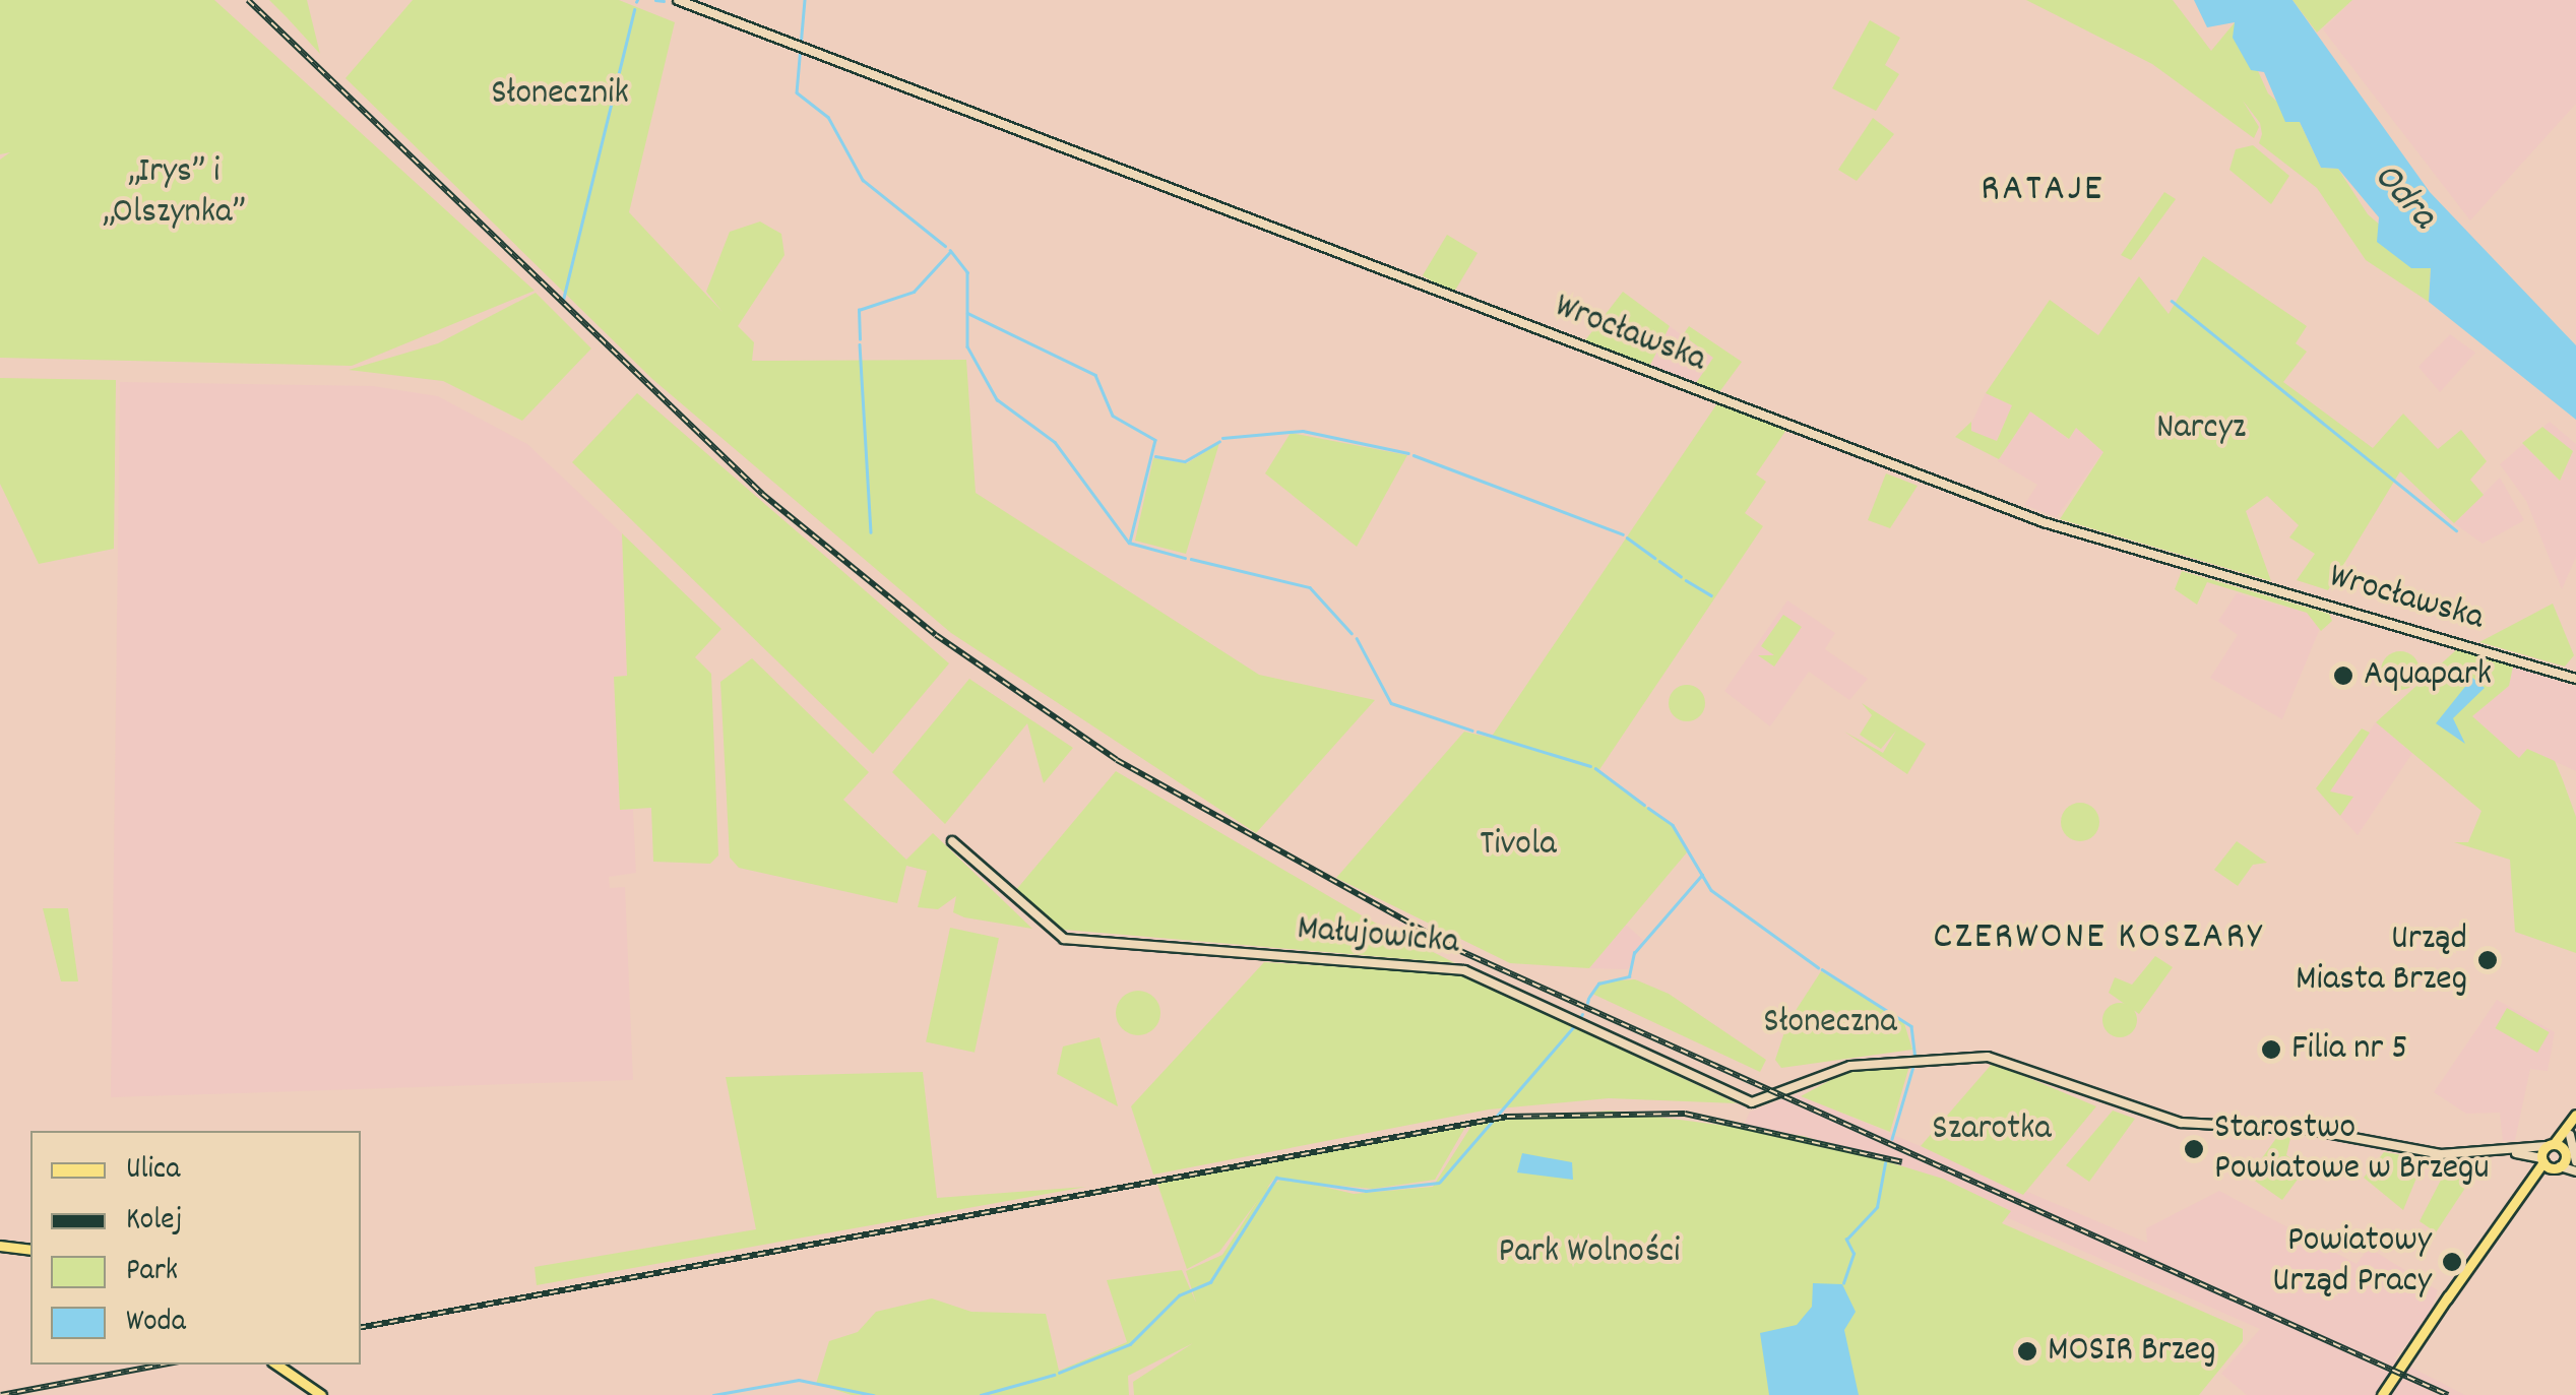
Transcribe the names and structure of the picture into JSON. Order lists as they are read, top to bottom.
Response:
{
  "streets": {
    "street": ["Wrocławska", "Małujowicka"]
  },
  "districts": ["RATAJE", "CZERWONE KOSZARY"],
  "water": ["Odra"],
  "parks": [
    "Słonecznik",
    "„Irys” i „Olszynka”",
    "Narcyz",
    "Tivola",
    "Słoneczna",
    "Szarotka",
    "Park Wolności"
  ],
  "places": [
    "Aquapark",
    "Urząd Miasta Brzeg",
    "Filia nr 5",
    "Starostwo Powiatowe w Brzegu",
    "Powiatowy Urząd Pracy",
    "MOSIR Brzeg"
  ],
  "legend": [
    "Ulica",
    "Kolej",
    "Park",
    "Woda"
  ]
}
